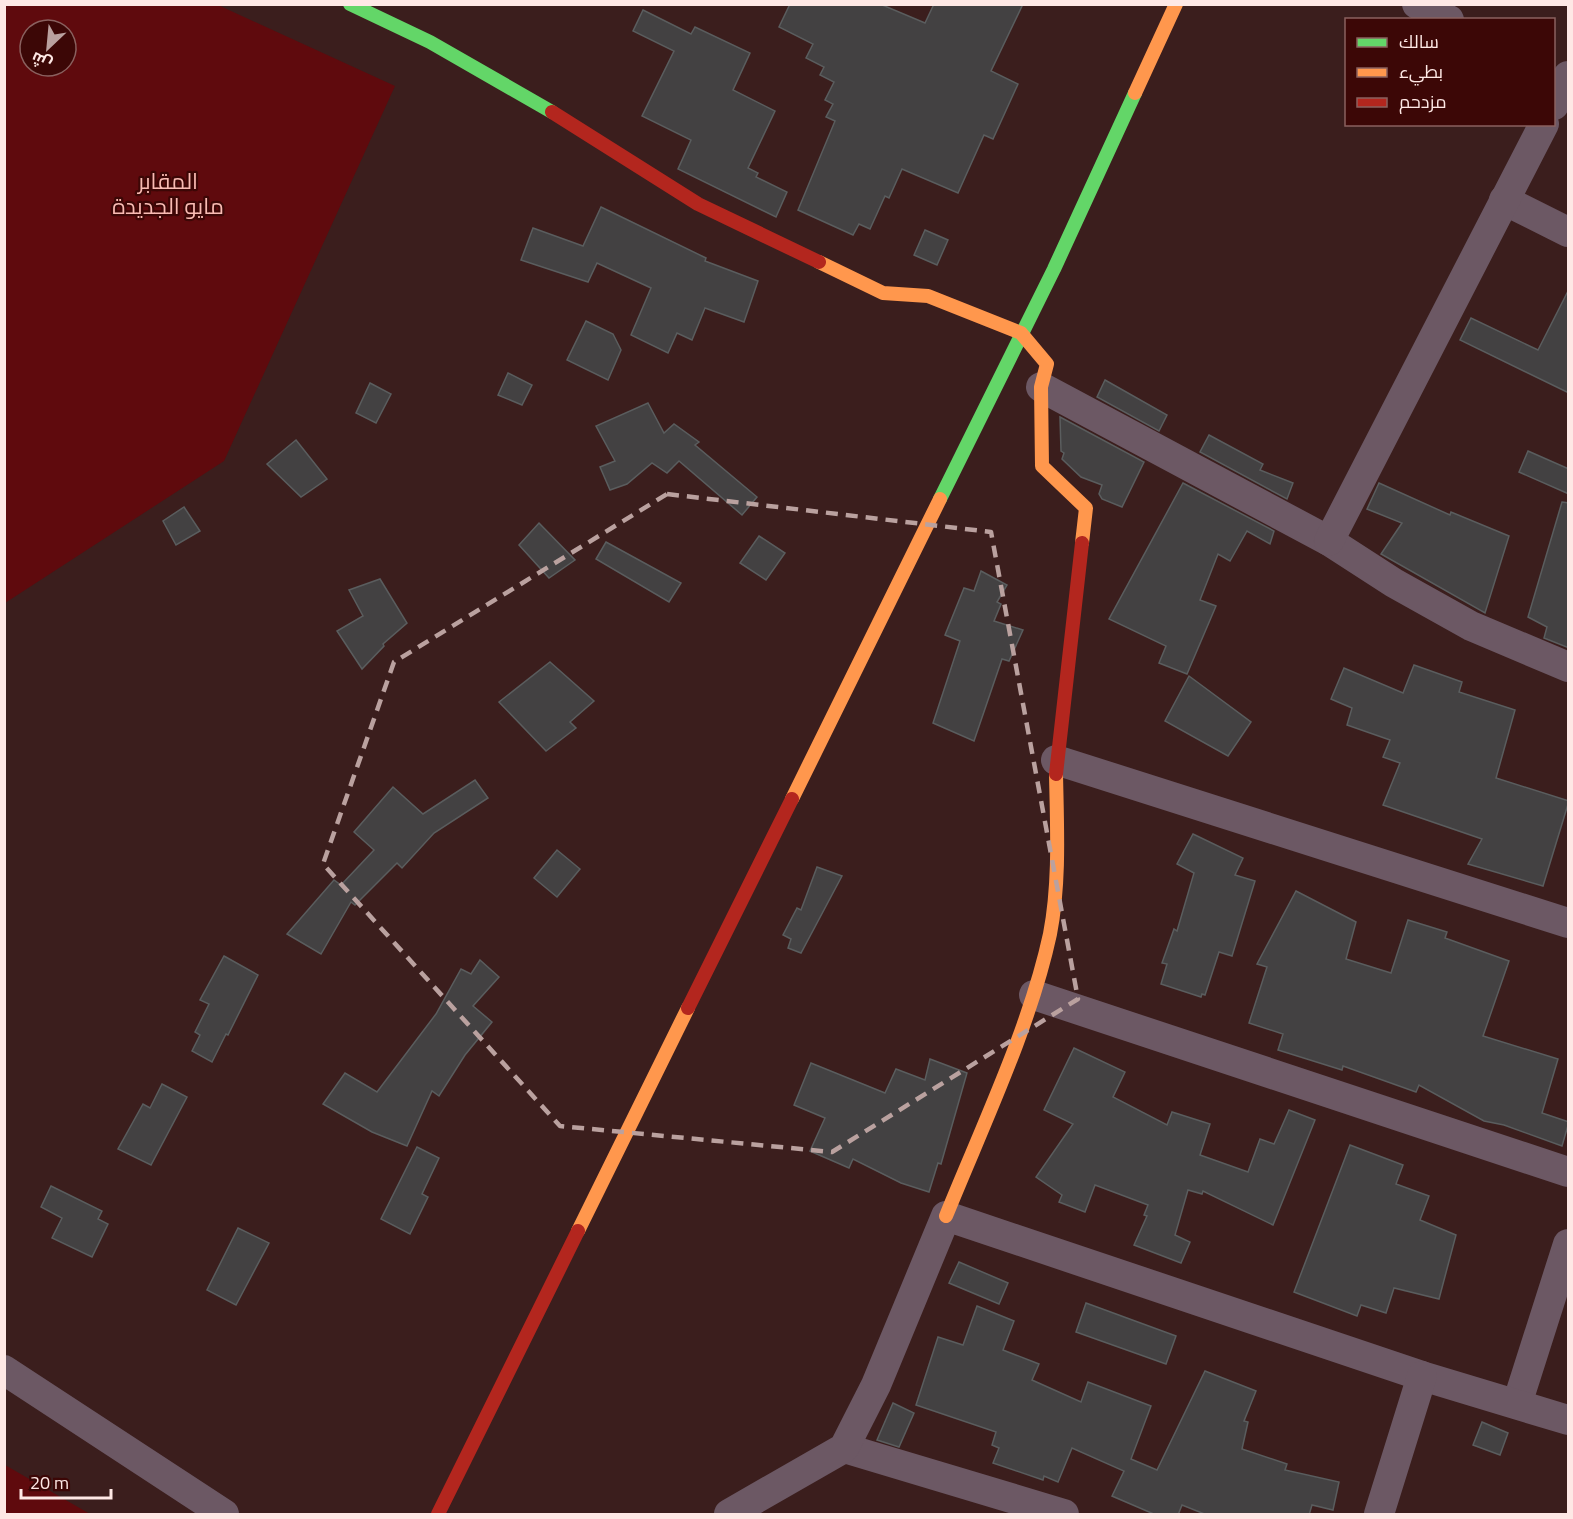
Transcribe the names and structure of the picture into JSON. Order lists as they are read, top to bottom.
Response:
{
  "parks": ["المقابر مايو الجديدة"],
  "legend": ["سالك", "بطيء", "مزدحم"],
  "scale_bar": "20 m",
  "north": "bottom left"
}
